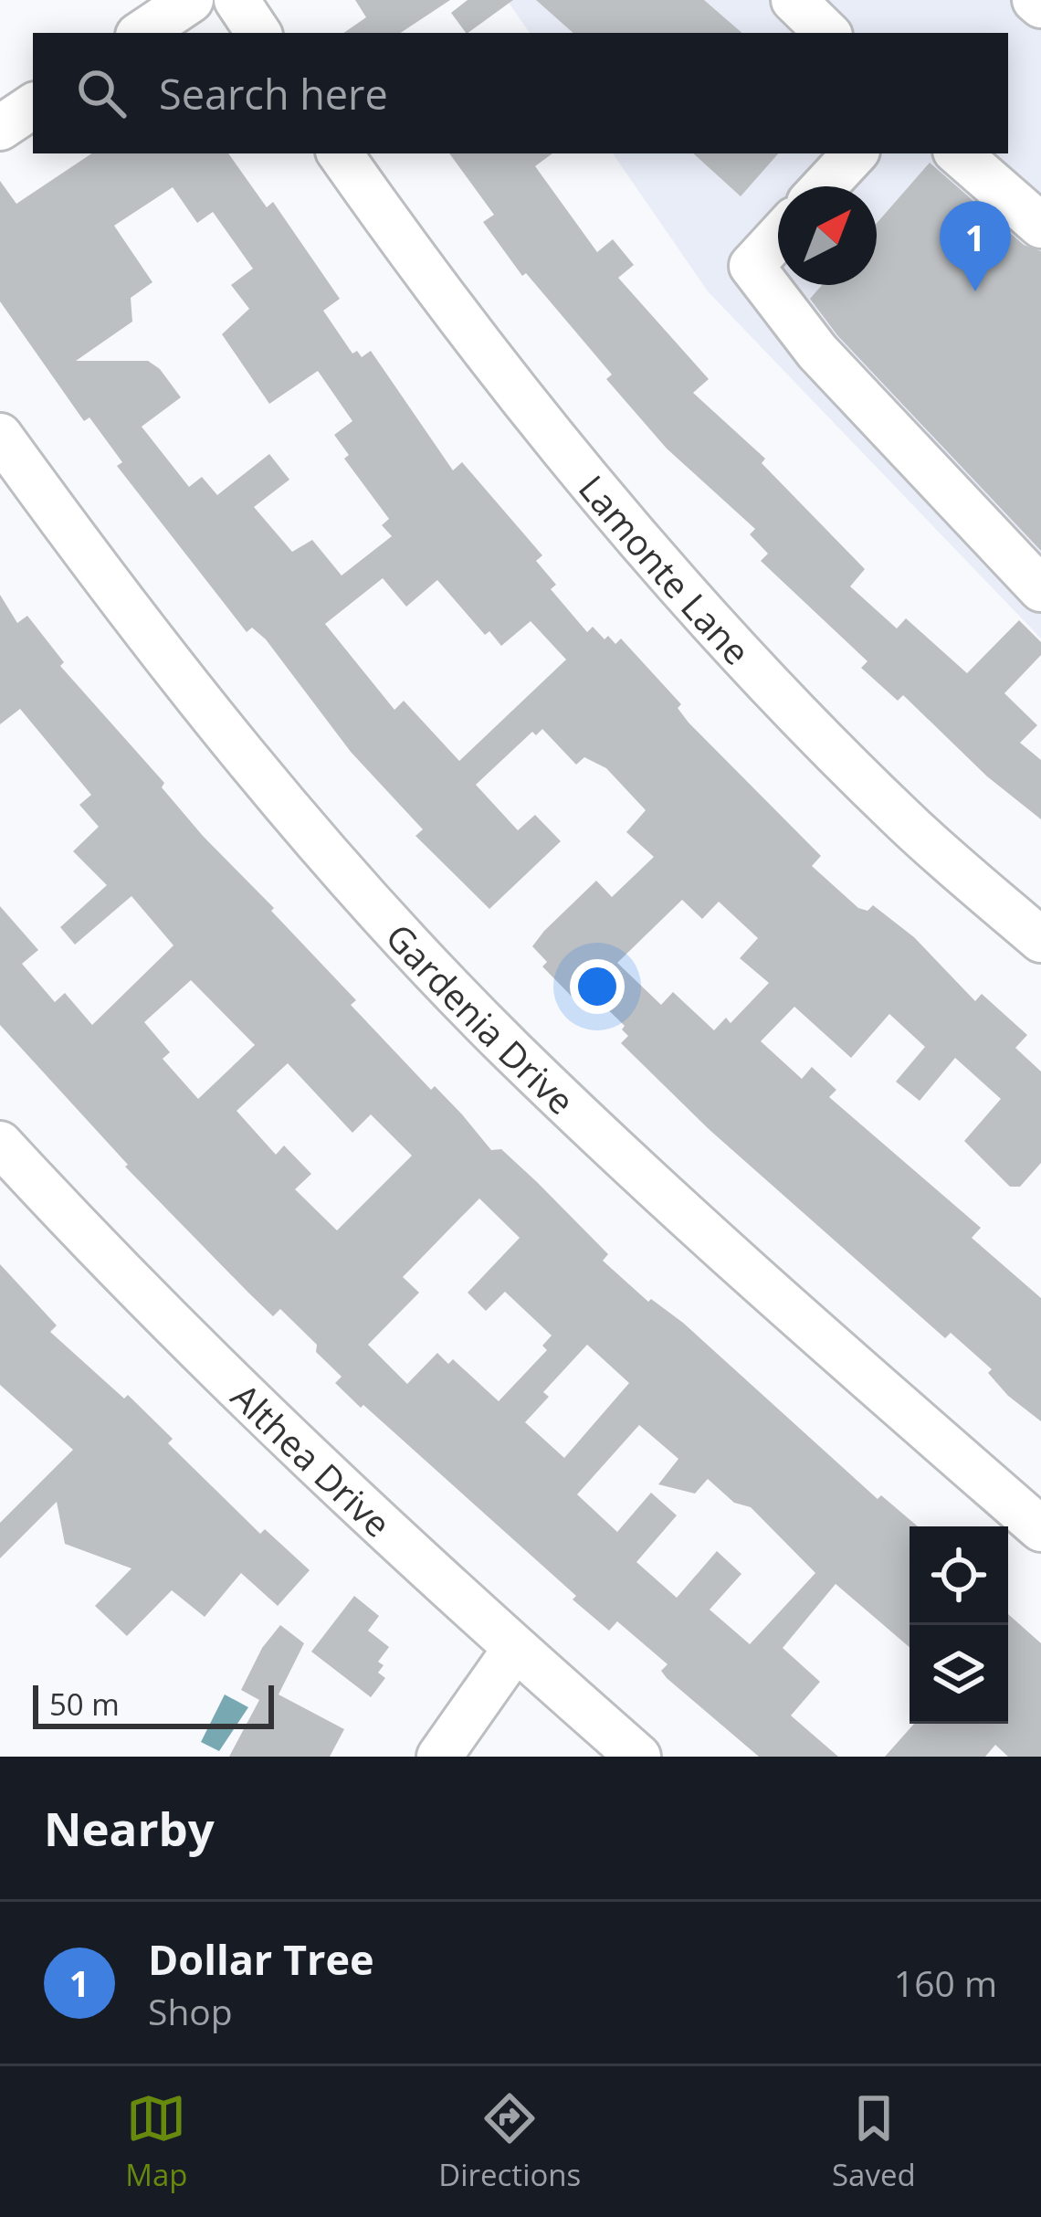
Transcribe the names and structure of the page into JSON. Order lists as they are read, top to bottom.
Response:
{
  "streets": {
    "street": ["Lamonte Lane", "Gardenia Drive", "Althea Drive"]
  },
  "scale_bar": "50 m",
  "north": "top right",
  "page": {
    "search": "Search here",
    "pins": "1",
    "scale": "50 m",
    "heading": "Nearby",
    "list": [
      {
        "mark": "1",
        "name": "Dollar Tree",
        "note": "Shop",
        "value": "160 m"
      }
    ],
    "nav": ["Map", "Directions", "Saved"]
  }
}
